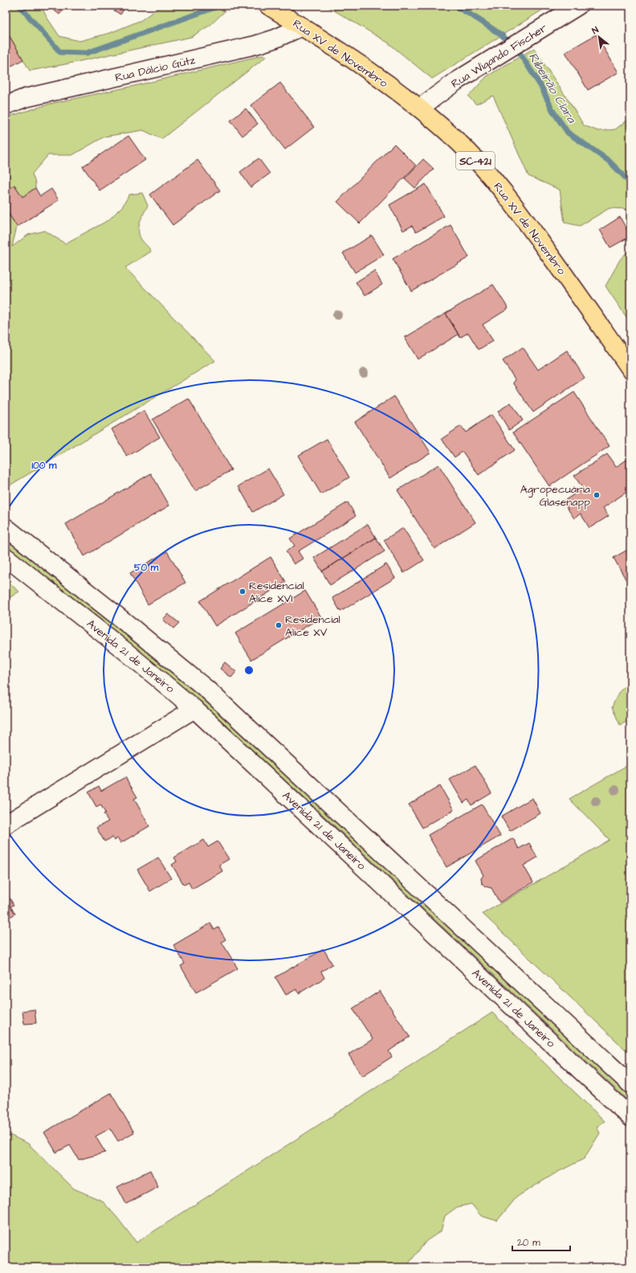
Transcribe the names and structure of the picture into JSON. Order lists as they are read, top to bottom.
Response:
{
  "streets": {
    "main road": [
      "Rua XV de Novembro",
      "Rua Wigando Fischer",
      "Rua Dálcio Gütz",
      "SC-421",
      "Avenida 21 de Janeiro"
    ]
  },
  "crossings": [
    ["Rua XV de Novembro", "Rua Wigando Fischer"],
    ["Rua XV de Novembro", "Rua Dálcio Gütz"]
  ],
  "water": ["Ribeirão Clara"],
  "places": ["Agropecuária Glasenapp", "Residencial Alice XVI", "Residencial Alice XV"],
  "scale_bar": "20 m",
  "north": "top left",
  "rings": ["100 m", "50 m"]
}
